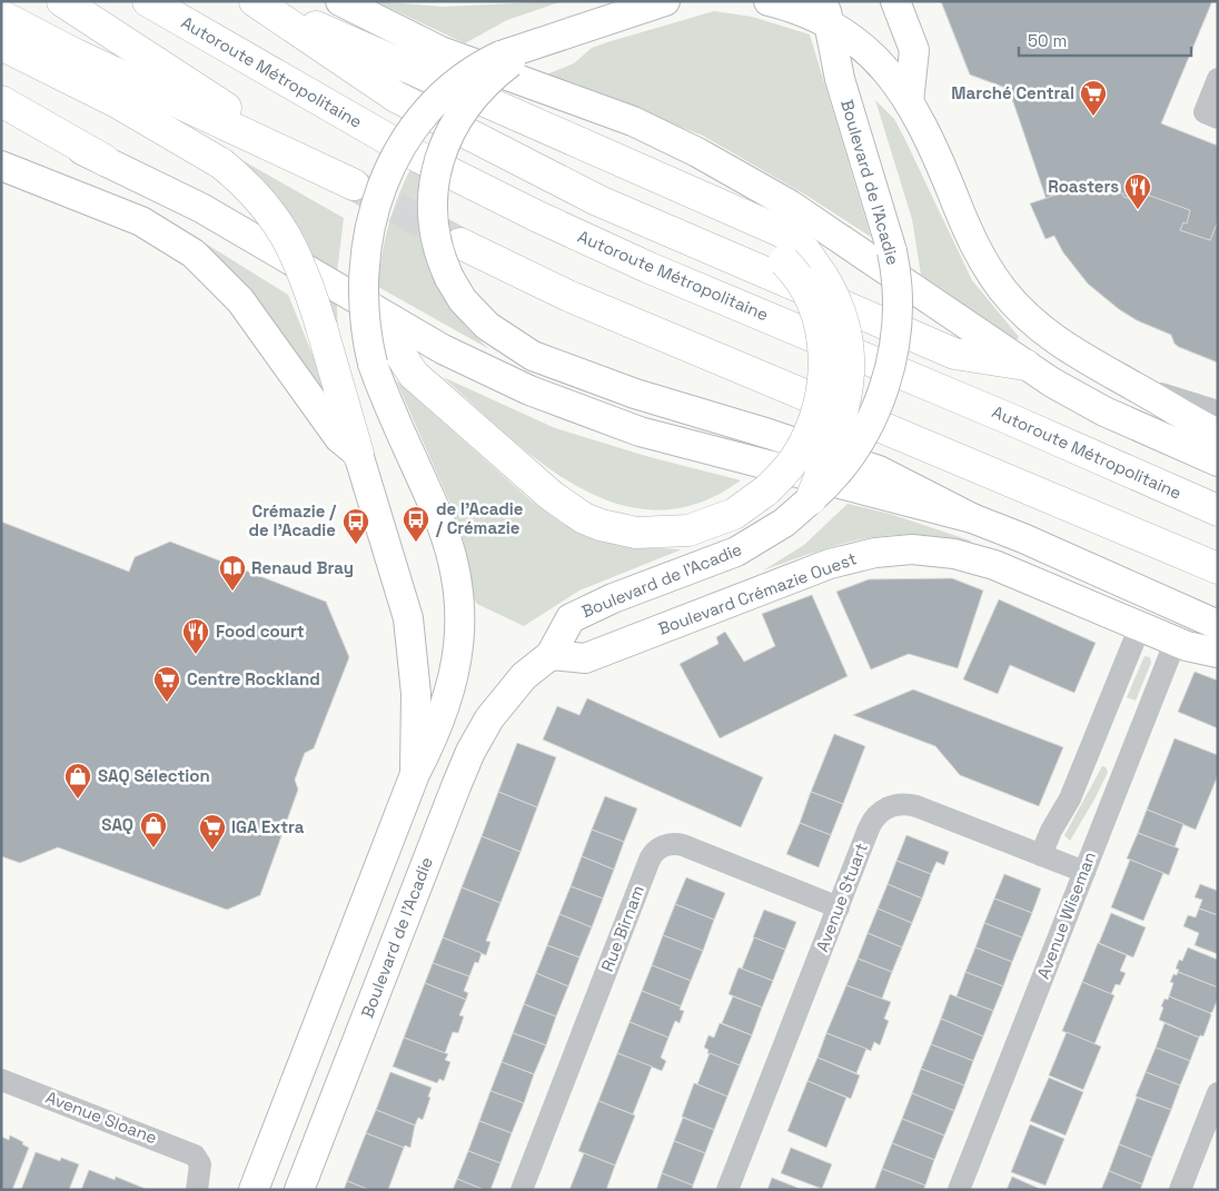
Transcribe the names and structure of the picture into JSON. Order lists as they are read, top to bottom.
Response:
{
  "streets": {
    "highway": ["Autoroute Métropolitaine"],
    "main road": ["Boulevard de l'Acadie", "Boulevard Crémazie Ouest"],
    "street": [
      "Avenue Stuart",
      "Avenue Wiseman",
      "Rue Birnam",
      "Avenue Sloane"
    ]
  },
  "crossings": [
    ["Boulevard de l'Acadie", "Boulevard Crémazie Ouest"],
    ["Boulevard Crémazie Ouest", "Avenue Wiseman"],
    ["Avenue Stuart", "Avenue Wiseman"],
    ["Avenue Stuart", "Rue Birnam"]
  ],
  "places": {
    "supermarket": ["Marché Central", "Centre Rockland", "IGA Extra"],
    "restaurant": ["Roasters", "Food court"],
    "bus stop": ["de l'Acadie / Crémazie", "Crémazie / de l'Acadie"],
    "library": ["Renaud Bray"],
    "shop": ["SAQ Sélection", "SAQ"]
  },
  "scale_bar": "50 m"
}
